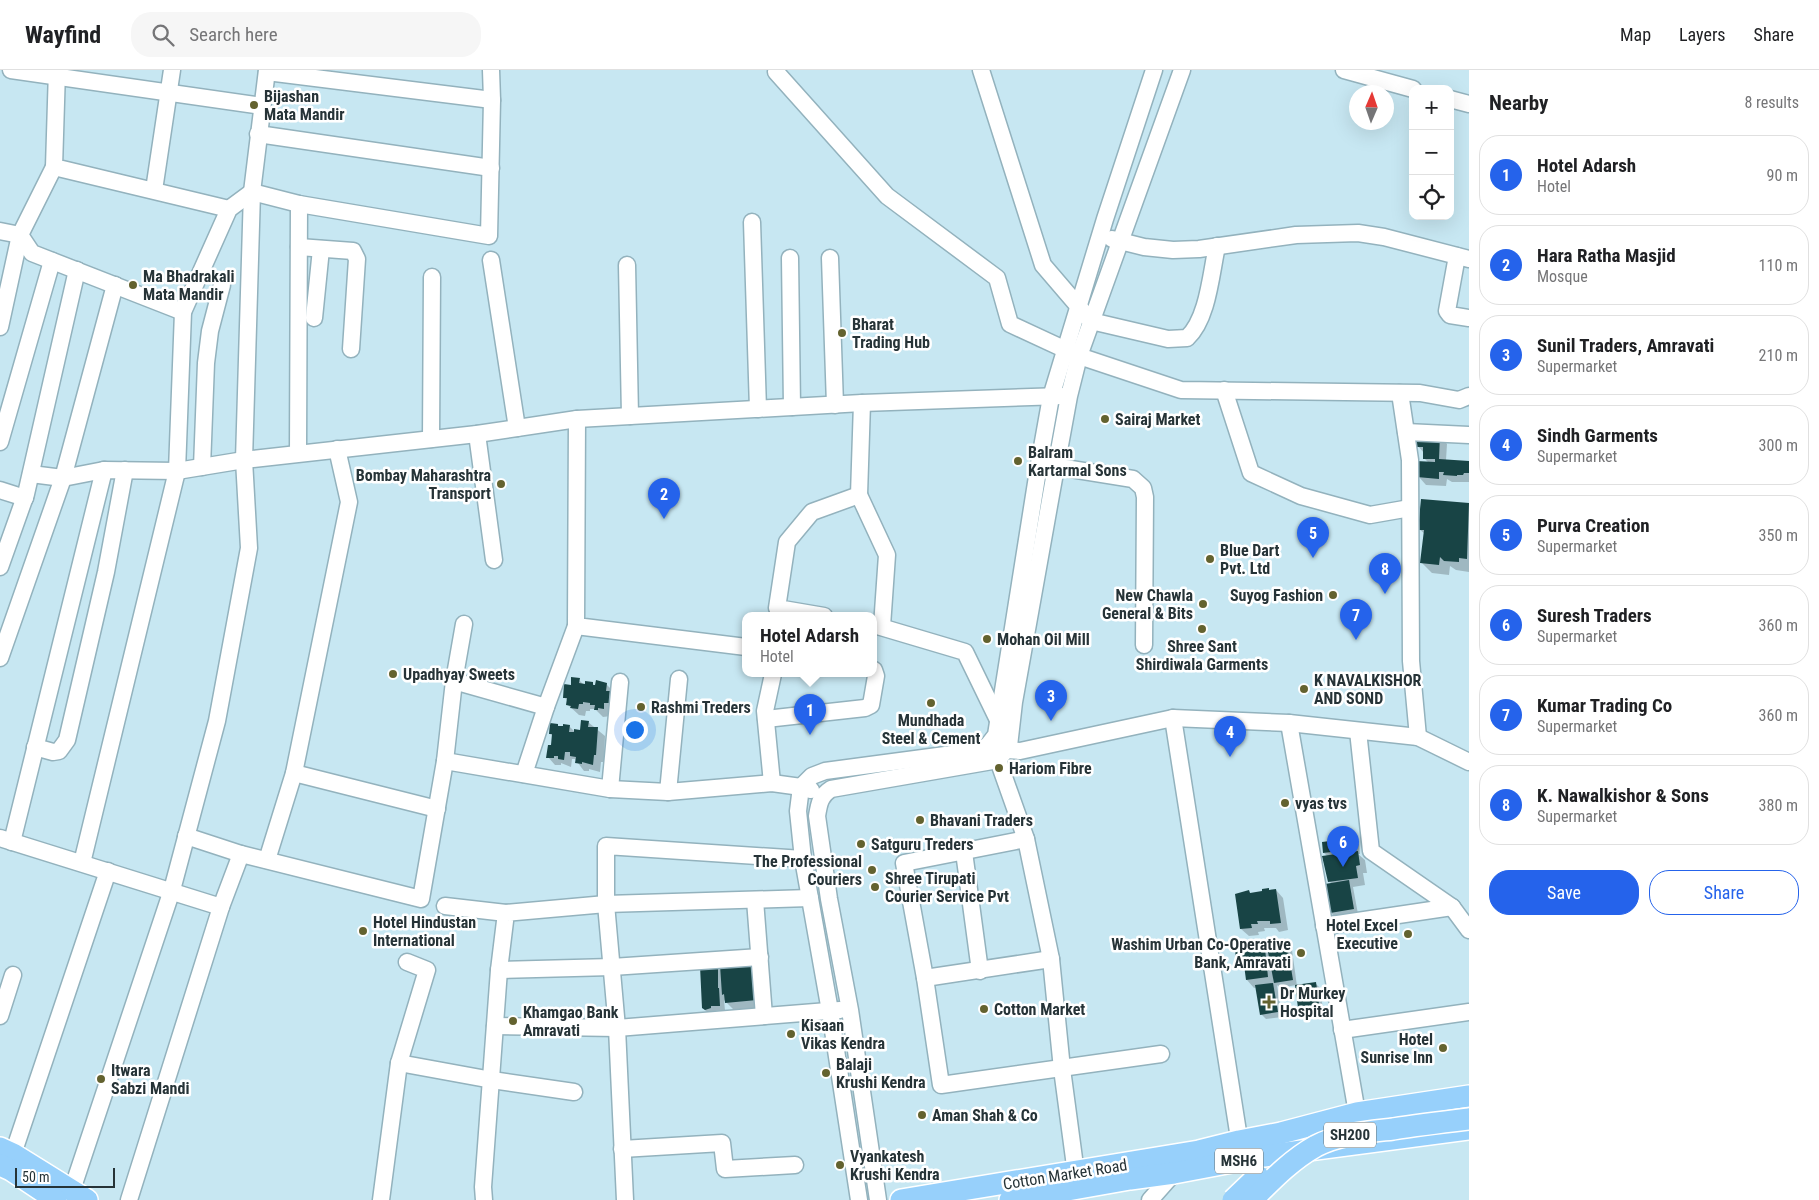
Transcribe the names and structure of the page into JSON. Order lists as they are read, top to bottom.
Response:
{
  "streets": {
    "main road": ["SH200", "MSH6", "Cotton Market Road"]
  },
  "crossings": [
    ["SH200", "MSH6"],
    ["MSH6", "Cotton Market Road"]
  ],
  "places": {
    "other": [
      "Bijashan Mata Mandir",
      "Ma Bhadrakali Mata Mandir",
      "Bharat Trading Hub",
      "Sairaj Market",
      "Balram Kartarmal Sons",
      "Bombay Maharashtra Transport",
      "Blue Dart Pvt. Ltd",
      "Suyog Fashion",
      "New Chawla General & Bits",
      "Shree Sant Shirdiwala Garments",
      "Mohan Oil Mill",
      "Upadhyay Sweets",
      "K NAVALKISHOR AND SOND",
      "Mundhada Steel & Cement",
      "Rashmi Treders",
      "Hariom Fibre",
      "vyas tvs",
      "Bhavani Traders",
      "Satguru Treders",
      "The Professional Couriers",
      "Shree Tirupati Courier Service Pvt",
      "Hotel Hindustan International",
      "Hotel Excel Executive",
      "Washim Urban Co-Operative Bank, Amravati",
      "Cotton Market",
      "Khamgao Bank Amravati",
      "Kisaan Vikas Kendra",
      "Hotel Sunrise Inn",
      "Balaji Krushi Kendra",
      "Itwara Sabzi Mandi",
      "Aman Shah & Co",
      "Vyankatesh Krushi Kendra"
    ],
    "health": ["Dr Murkey Hospital"]
  },
  "scale_bar": "50 m",
  "north": "top",
  "page": {
    "header": "Wayfind",
    "search": "Search here",
    "nav": ["Map", "Layers", "Share"],
    "heading": ["Nearby", "8 results"],
    "map_buttons": ["+", "−"],
    "list": [
      {
        "mark": "1",
        "name": "Hotel Adarsh",
        "note": "Hotel",
        "value": "90 m"
      },
      {
        "mark": "2",
        "name": "Hara Ratha Masjid",
        "note": "Mosque",
        "value": "110 m"
      },
      {
        "mark": "3",
        "name": "Sunil Traders, Amravati",
        "note": "Supermarket",
        "value": "210 m"
      },
      {
        "mark": "4",
        "name": "Sindh Garments",
        "note": "Supermarket",
        "value": "300 m"
      },
      {
        "mark": "5",
        "name": "Purva Creation",
        "note": "Supermarket",
        "value": "350 m"
      },
      {
        "mark": "6",
        "name": "Suresh Traders",
        "note": "Supermarket",
        "value": "360 m"
      },
      {
        "mark": "7",
        "name": "Kumar Trading Co",
        "note": "Supermarket",
        "value": "360 m"
      },
      {
        "mark": "8",
        "name": "K. Nawalkishor & Sons",
        "note": "Supermarket",
        "value": "380 m"
      }
    ],
    "pins": [
      "2",
      "5",
      "8",
      "7",
      "3",
      "1",
      "4",
      "6"
    ],
    "popup": ["Hotel Adarsh", "Hotel"],
    "buttons": ["Save", "Share"],
    "scale": "50 m"
  }
}
